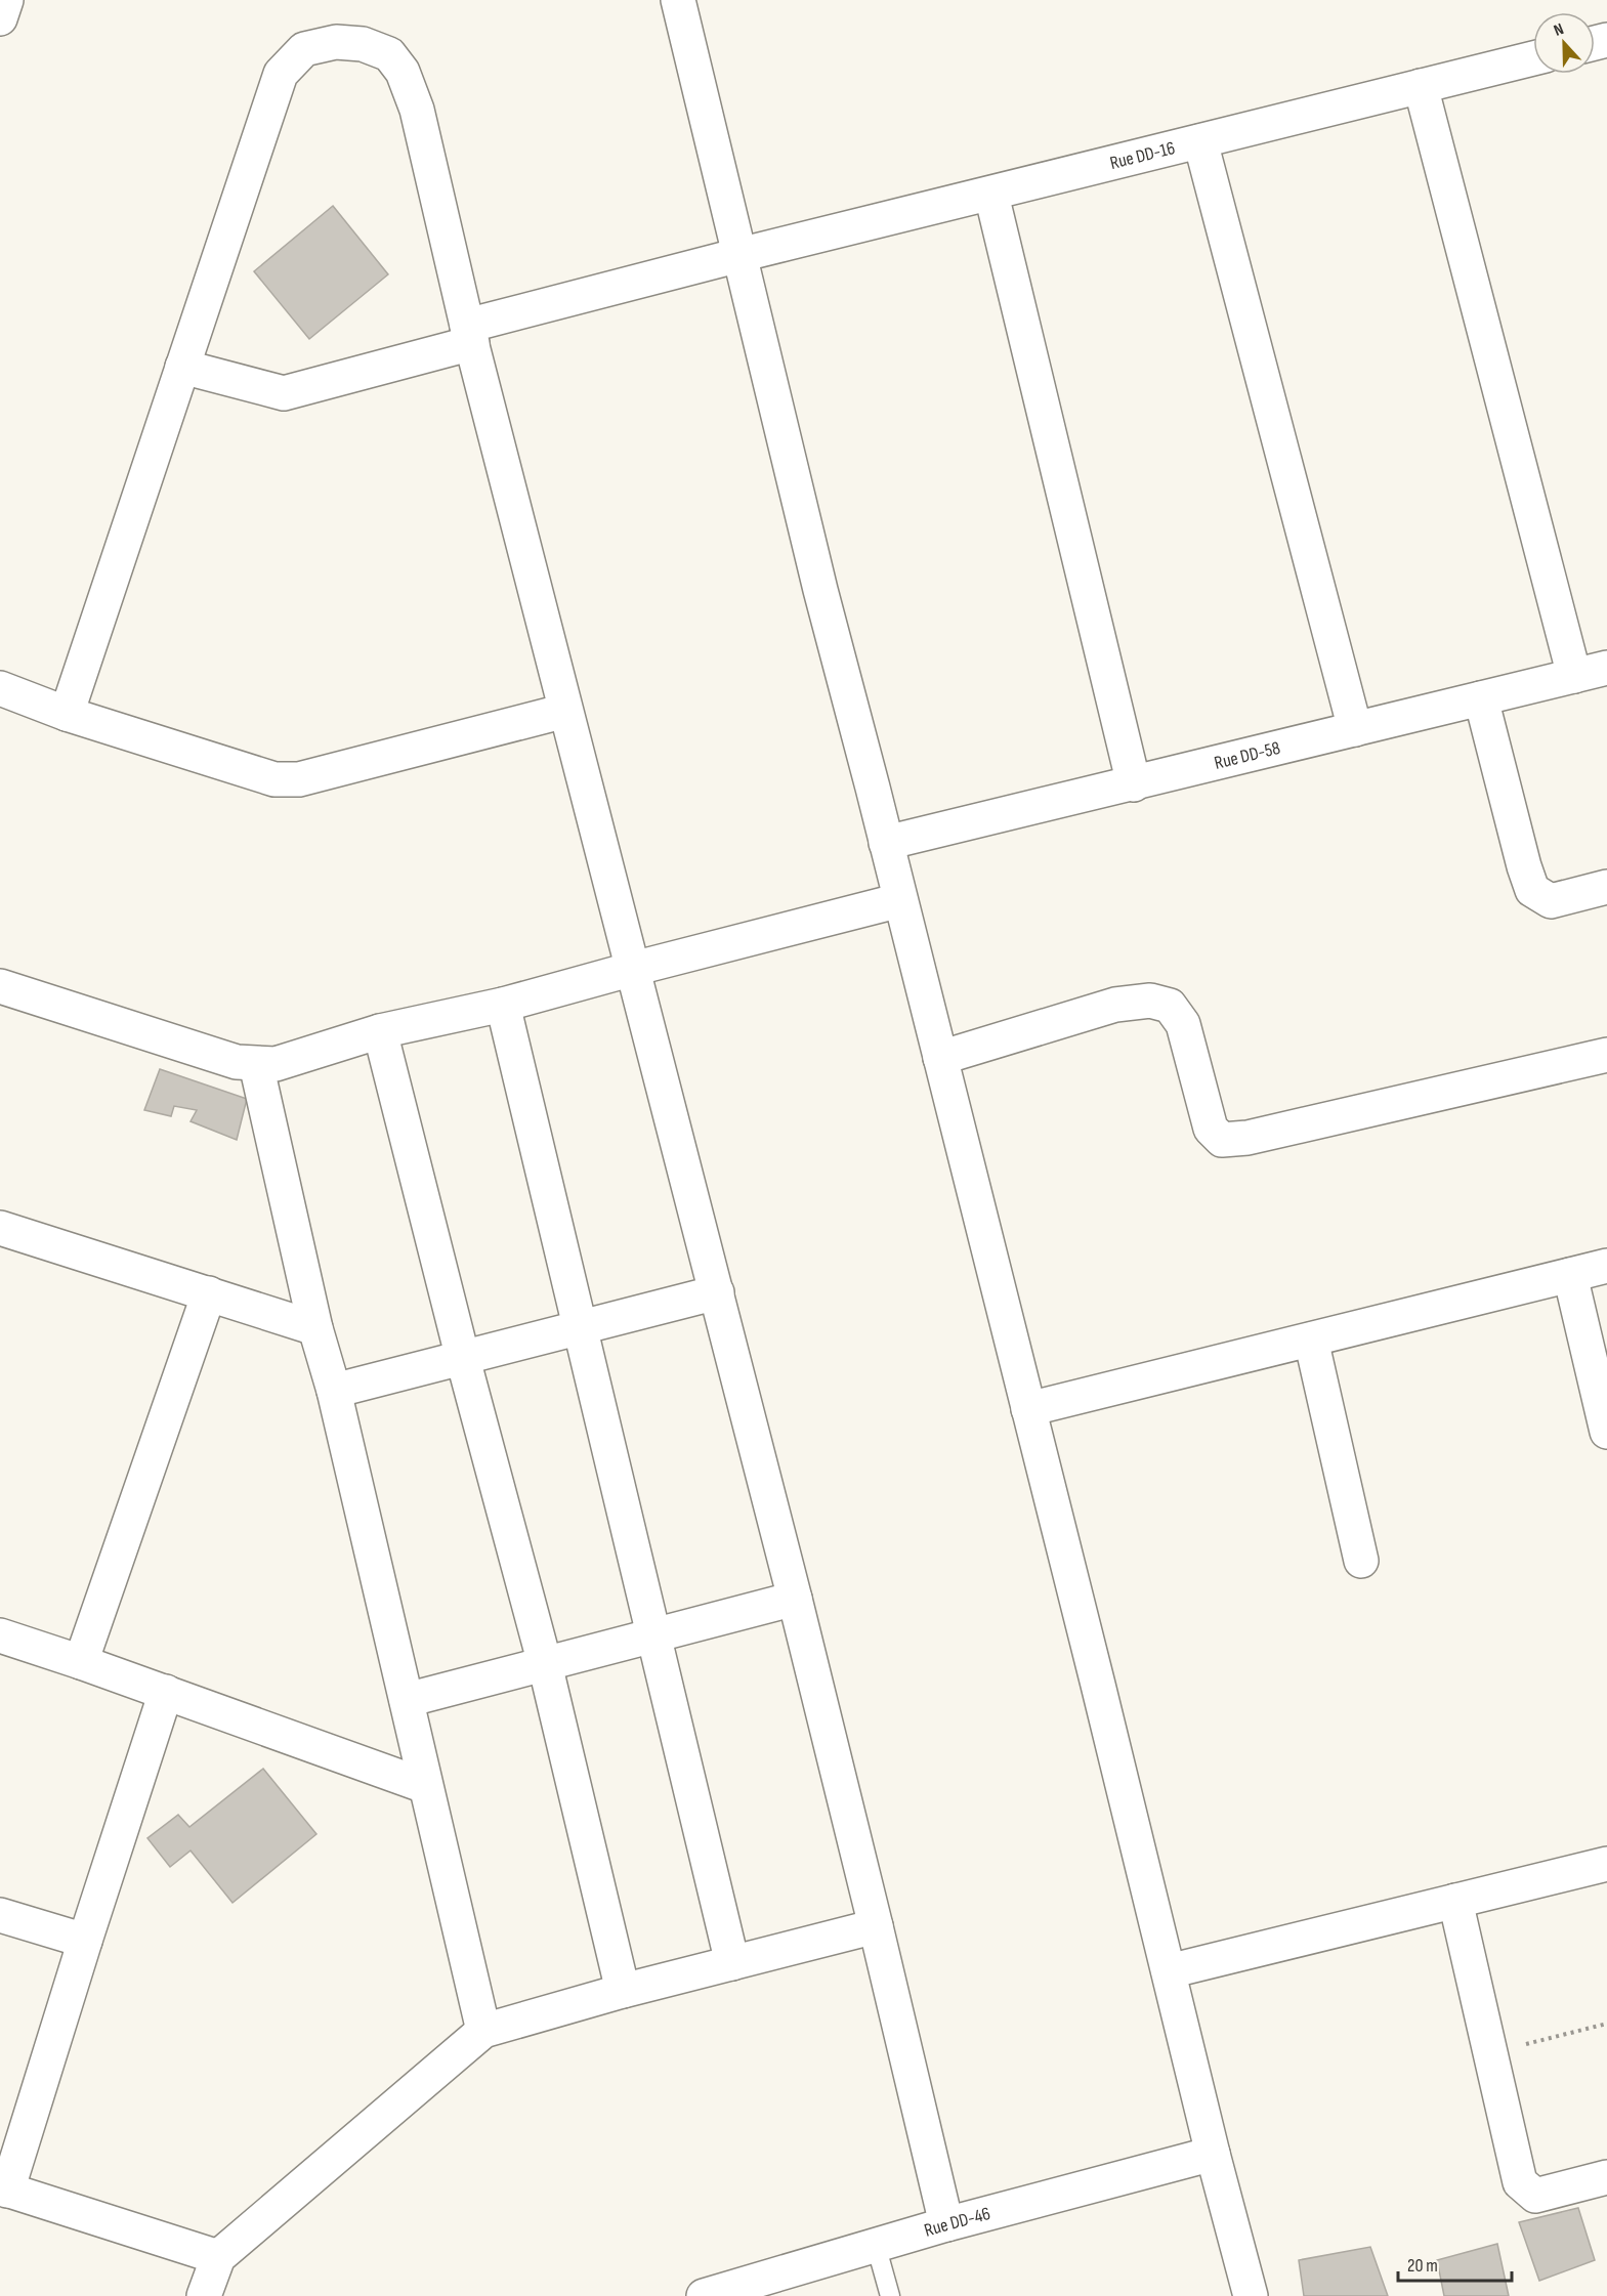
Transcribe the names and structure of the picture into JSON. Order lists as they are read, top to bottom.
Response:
{
  "streets": {
    "street": ["Rue DD-16", "Rue DD-58", "Rue DD-46"]
  },
  "scale_bar": "20 m",
  "north": "top"
}
